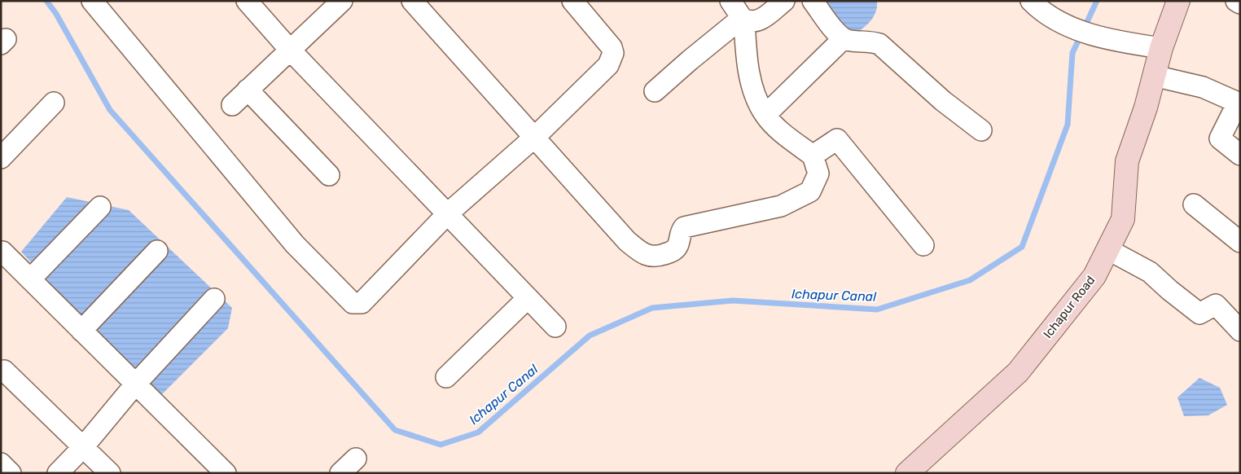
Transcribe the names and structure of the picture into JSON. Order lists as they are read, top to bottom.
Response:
{
  "streets": {
    "street": ["Ichapur Road"]
  },
  "water": ["Ichapur Canal"]
}
